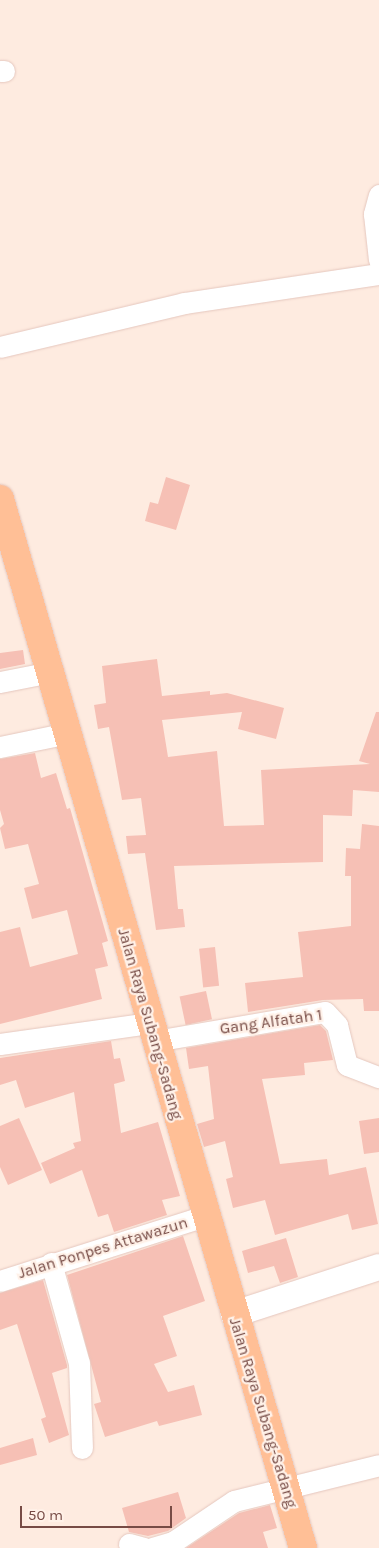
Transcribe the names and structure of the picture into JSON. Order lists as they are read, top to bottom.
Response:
{
  "streets": {
    "main road": ["Jalan Raya Subang-Sadang"],
    "street": ["Gang Alfatah 1", "Jalan Ponpes Attawazun"]
  },
  "crossings": [
    ["Gang Alfatah 1", "Jalan Raya Subang-Sadang"],
    ["Jalan Raya Subang-Sadang", "Jalan Ponpes Attawazun"]
  ],
  "scale_bar": "50 m"
}
